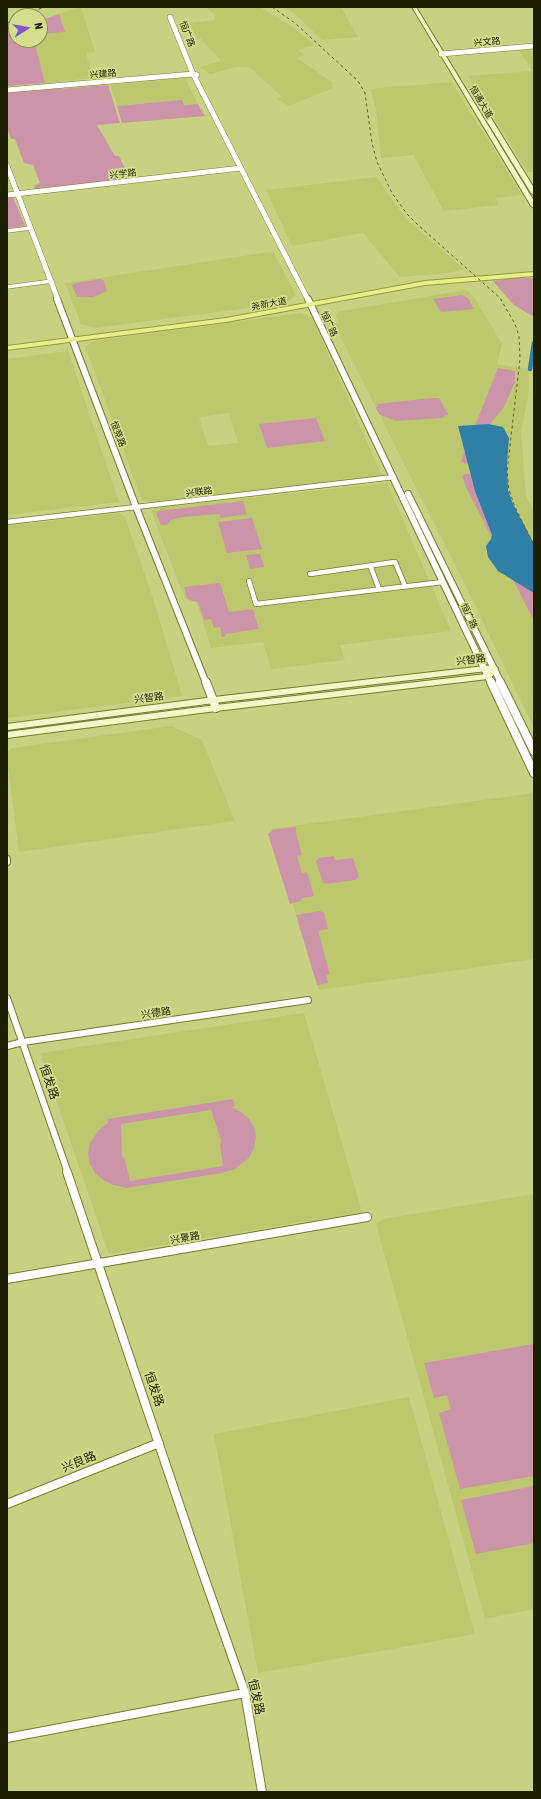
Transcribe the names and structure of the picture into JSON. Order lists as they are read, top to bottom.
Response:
{
  "streets": {
    "main road": ["恒通大道", "尧新大道", "兴智路"],
    "street": [
      "恒广路",
      "兴文路",
      "兴建路",
      "兴学路",
      "恒竞路",
      "兴联路",
      "兴德路",
      "恒发路",
      "兴景路",
      "兴良路"
    ]
  },
  "crossings": [
    ["恒广路", "兴建路"],
    ["恒广路", "兴学路"],
    ["恒广路", "尧新大道"],
    ["恒广路", "兴联路"],
    ["恒广路", "兴智路"],
    ["兴文路", "恒通大道"],
    ["兴学路", "恒竞路"],
    ["尧新大道", "恒竞路"],
    ["恒竞路", "兴联路"],
    ["恒竞路", "兴智路"],
    ["兴德路", "恒发路"],
    ["恒发路", "兴景路"],
    ["恒发路", "兴良路"]
  ],
  "north": "right"
}
